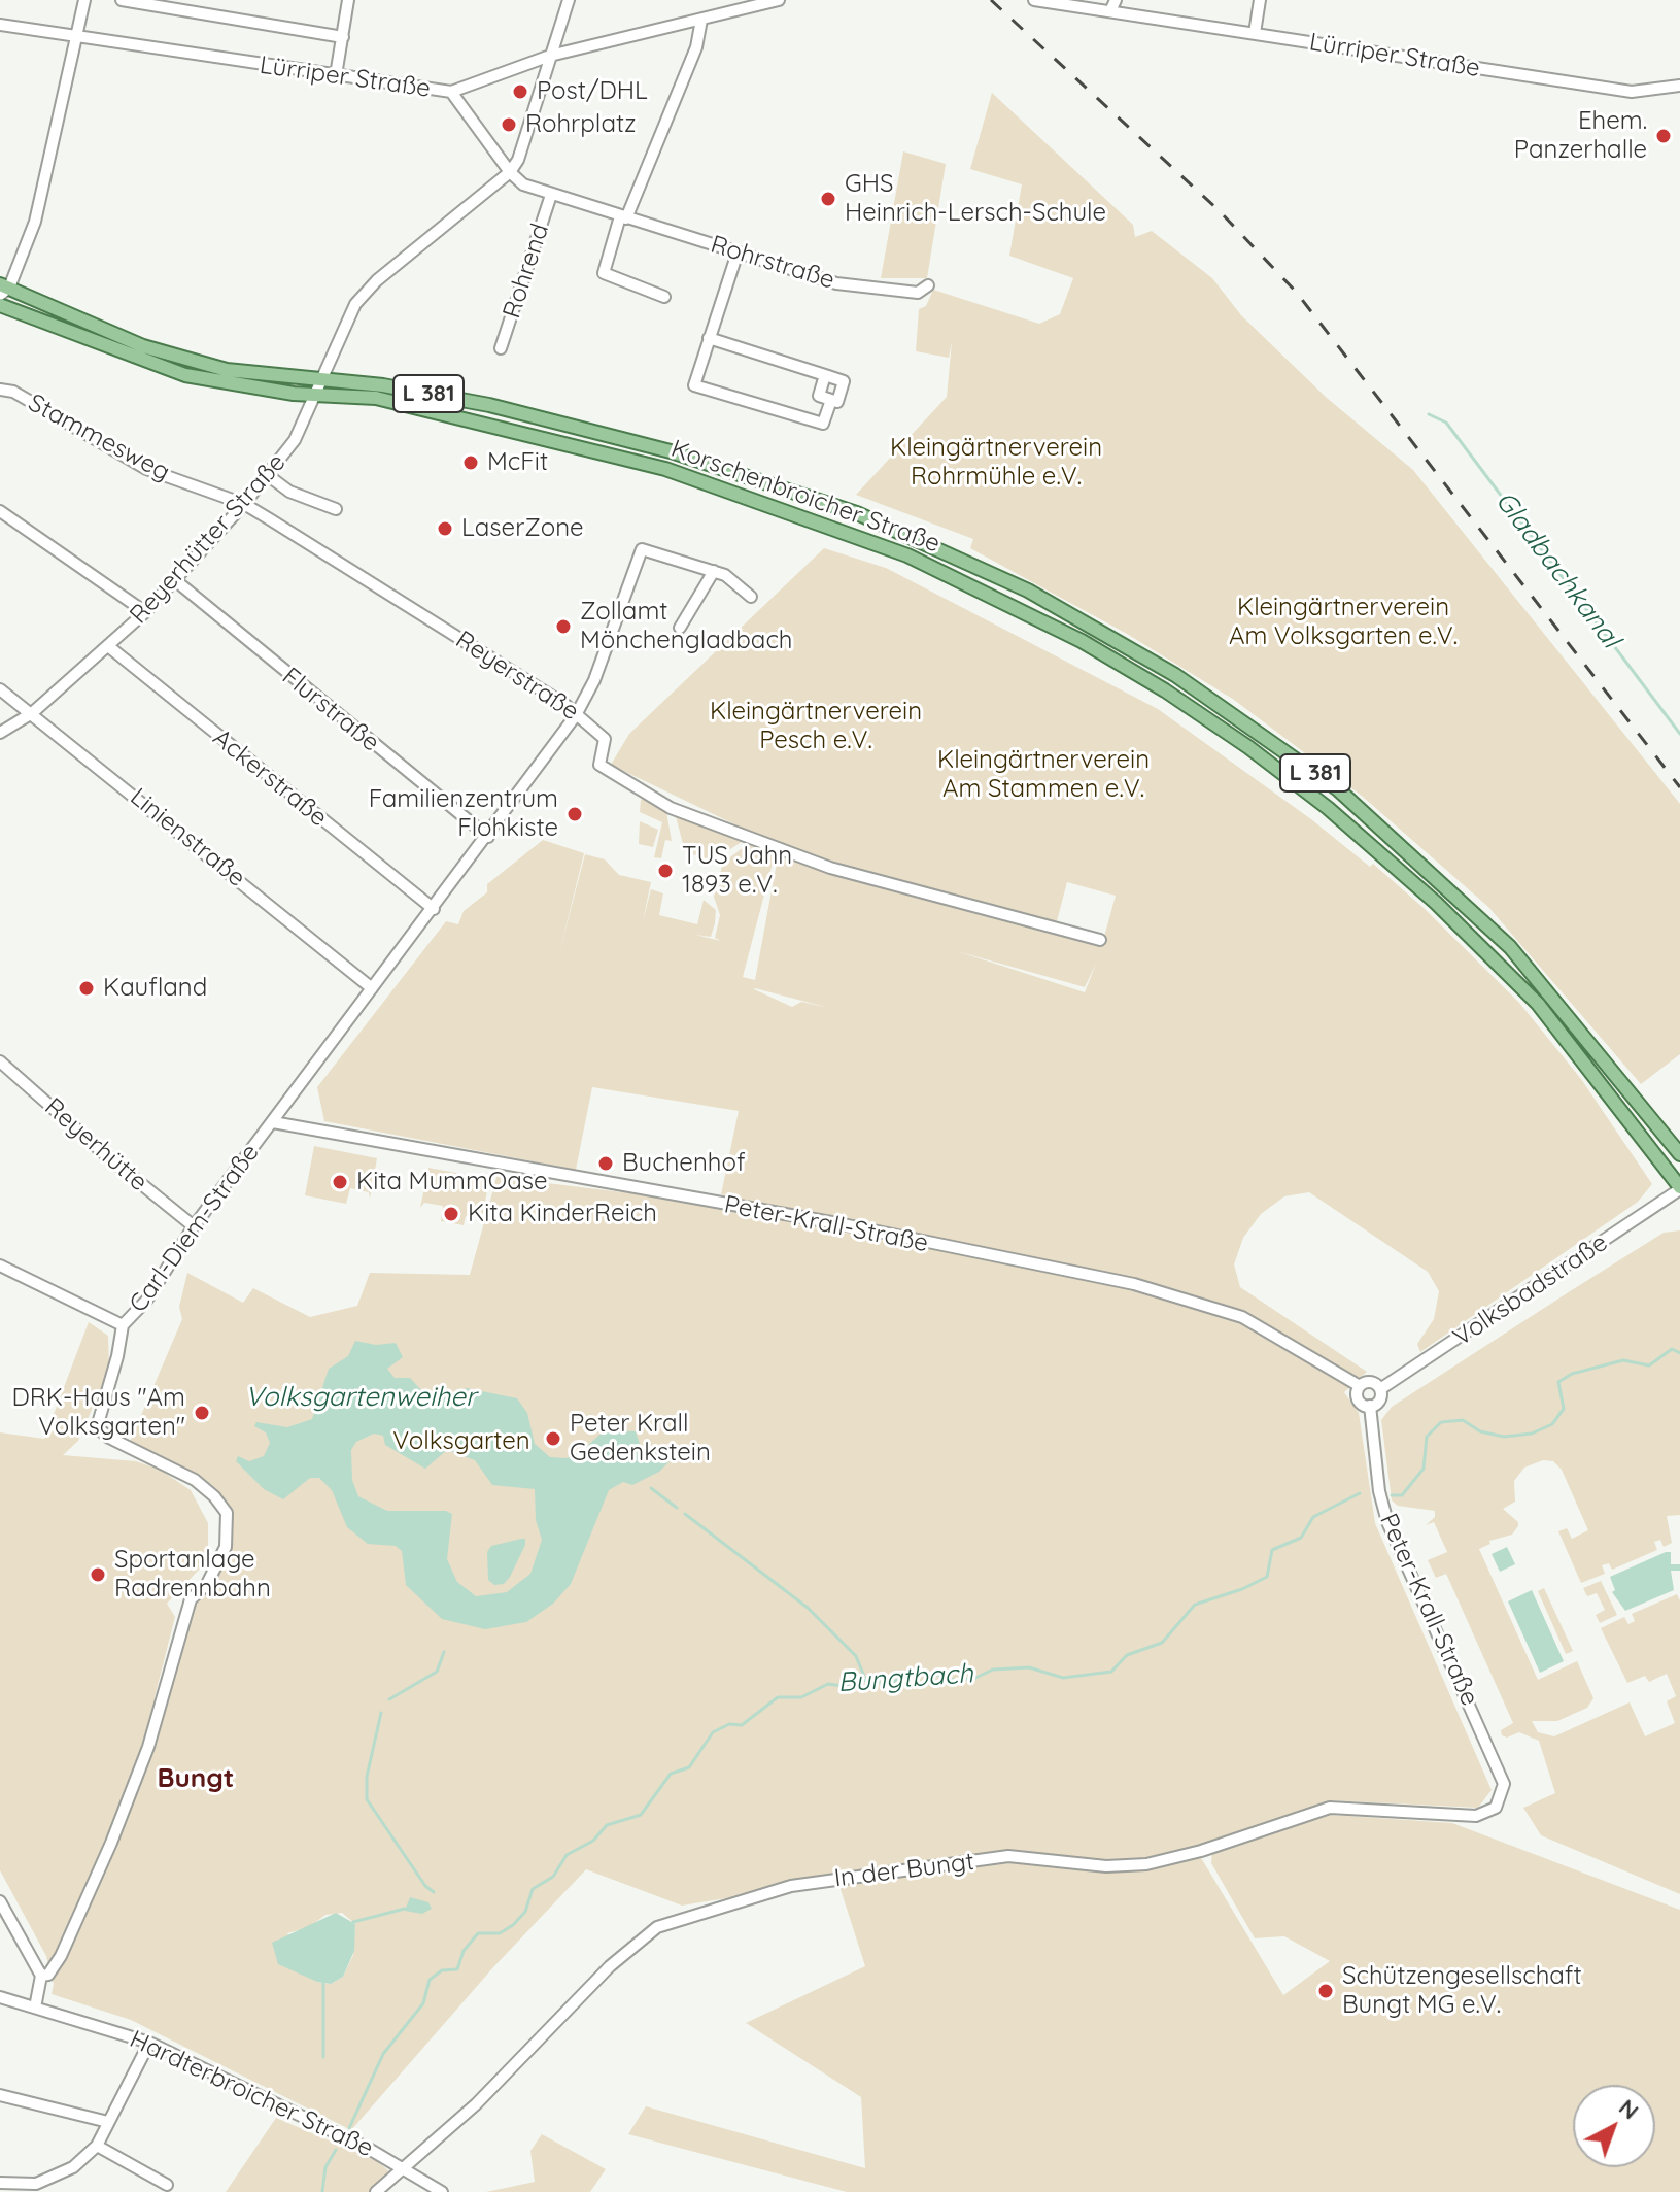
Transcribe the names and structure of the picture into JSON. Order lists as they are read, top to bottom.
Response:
{
  "streets": {
    "main road": ["L 381", "Korschenbroicher Straße"],
    "street": [
      "Lürriper Straße",
      "Rohrstraße",
      "Rohrend",
      "Stammesweg",
      "Reyerhütter Straße",
      "Reyerstraße",
      "Flurstraße",
      "Ackerstraße",
      "Linienstraße",
      "Reyerhütte",
      "Peter-Krall-Straße",
      "Carl-Diem-Straße",
      "Volksbadstraße",
      "In der Bungt",
      "Hardterbroicher Straße"
    ]
  },
  "crossings": [
    ["Lürriper Straße", "Rohrstraße"],
    ["Rohrstraße", "Rohrend"],
    ["Rohrstraße", "Reyerhütter Straße"],
    ["Stammesweg", "Reyerhütter Straße"],
    ["Stammesweg", "Reyerstraße"],
    ["Korschenbroicher Straße", "Reyerhütter Straße"],
    ["Korschenbroicher Straße", "Volksbadstraße"],
    ["Reyerhütter Straße", "Reyerstraße"],
    ["Reyerhütter Straße", "Flurstraße"],
    ["Reyerhütter Straße", "Ackerstraße"],
    ["Reyerhütter Straße", "Linienstraße"],
    ["Reyerstraße", "Carl-Diem-Straße"],
    ["Flurstraße", "Carl-Diem-Straße"],
    ["Ackerstraße", "Carl-Diem-Straße"],
    ["Linienstraße", "Carl-Diem-Straße"],
    ["Reyerhütte", "Carl-Diem-Straße"],
    ["Peter-Krall-Straße", "Carl-Diem-Straße"],
    ["Peter-Krall-Straße", "Volksbadstraße"],
    ["Peter-Krall-Straße", "In der Bungt"],
    ["In der Bungt", "Hardterbroicher Straße"]
  ],
  "districts": ["Bungt"],
  "water": ["Gladbachkanal", "Volksgartenweiher", "Bungtbach"],
  "parks": [
    "Kleingärtnerverein Rohrmühle e.V.",
    "Kleingärtnerverein Am Volksgarten e.V.",
    "Kleingärtnerverein Pesch e.V.",
    "Kleingärtnerverein Am Stammen e.V.",
    "Volksgarten"
  ],
  "places": [
    "Post/DHL",
    "Rohrplatz",
    "Ehem. Panzerhalle",
    "GHS Heinrich-Lersch-Schule",
    "McFit",
    "LaserZone",
    "Zollamt Mönchengladbach",
    "Familienzentrum Flohkiste",
    "TUS Jahn 1893 e.V.",
    "Kaufland",
    "Buchenhof",
    "Kita MummOase",
    "Kita KinderReich",
    "DRK-Haus \"Am Volksgarten\"",
    "Peter Krall Gedenkstein",
    "Sportanlage Radrennbahn",
    "Schützengesellschaft Bungt MG e.V."
  ],
  "north": "top right"
}
